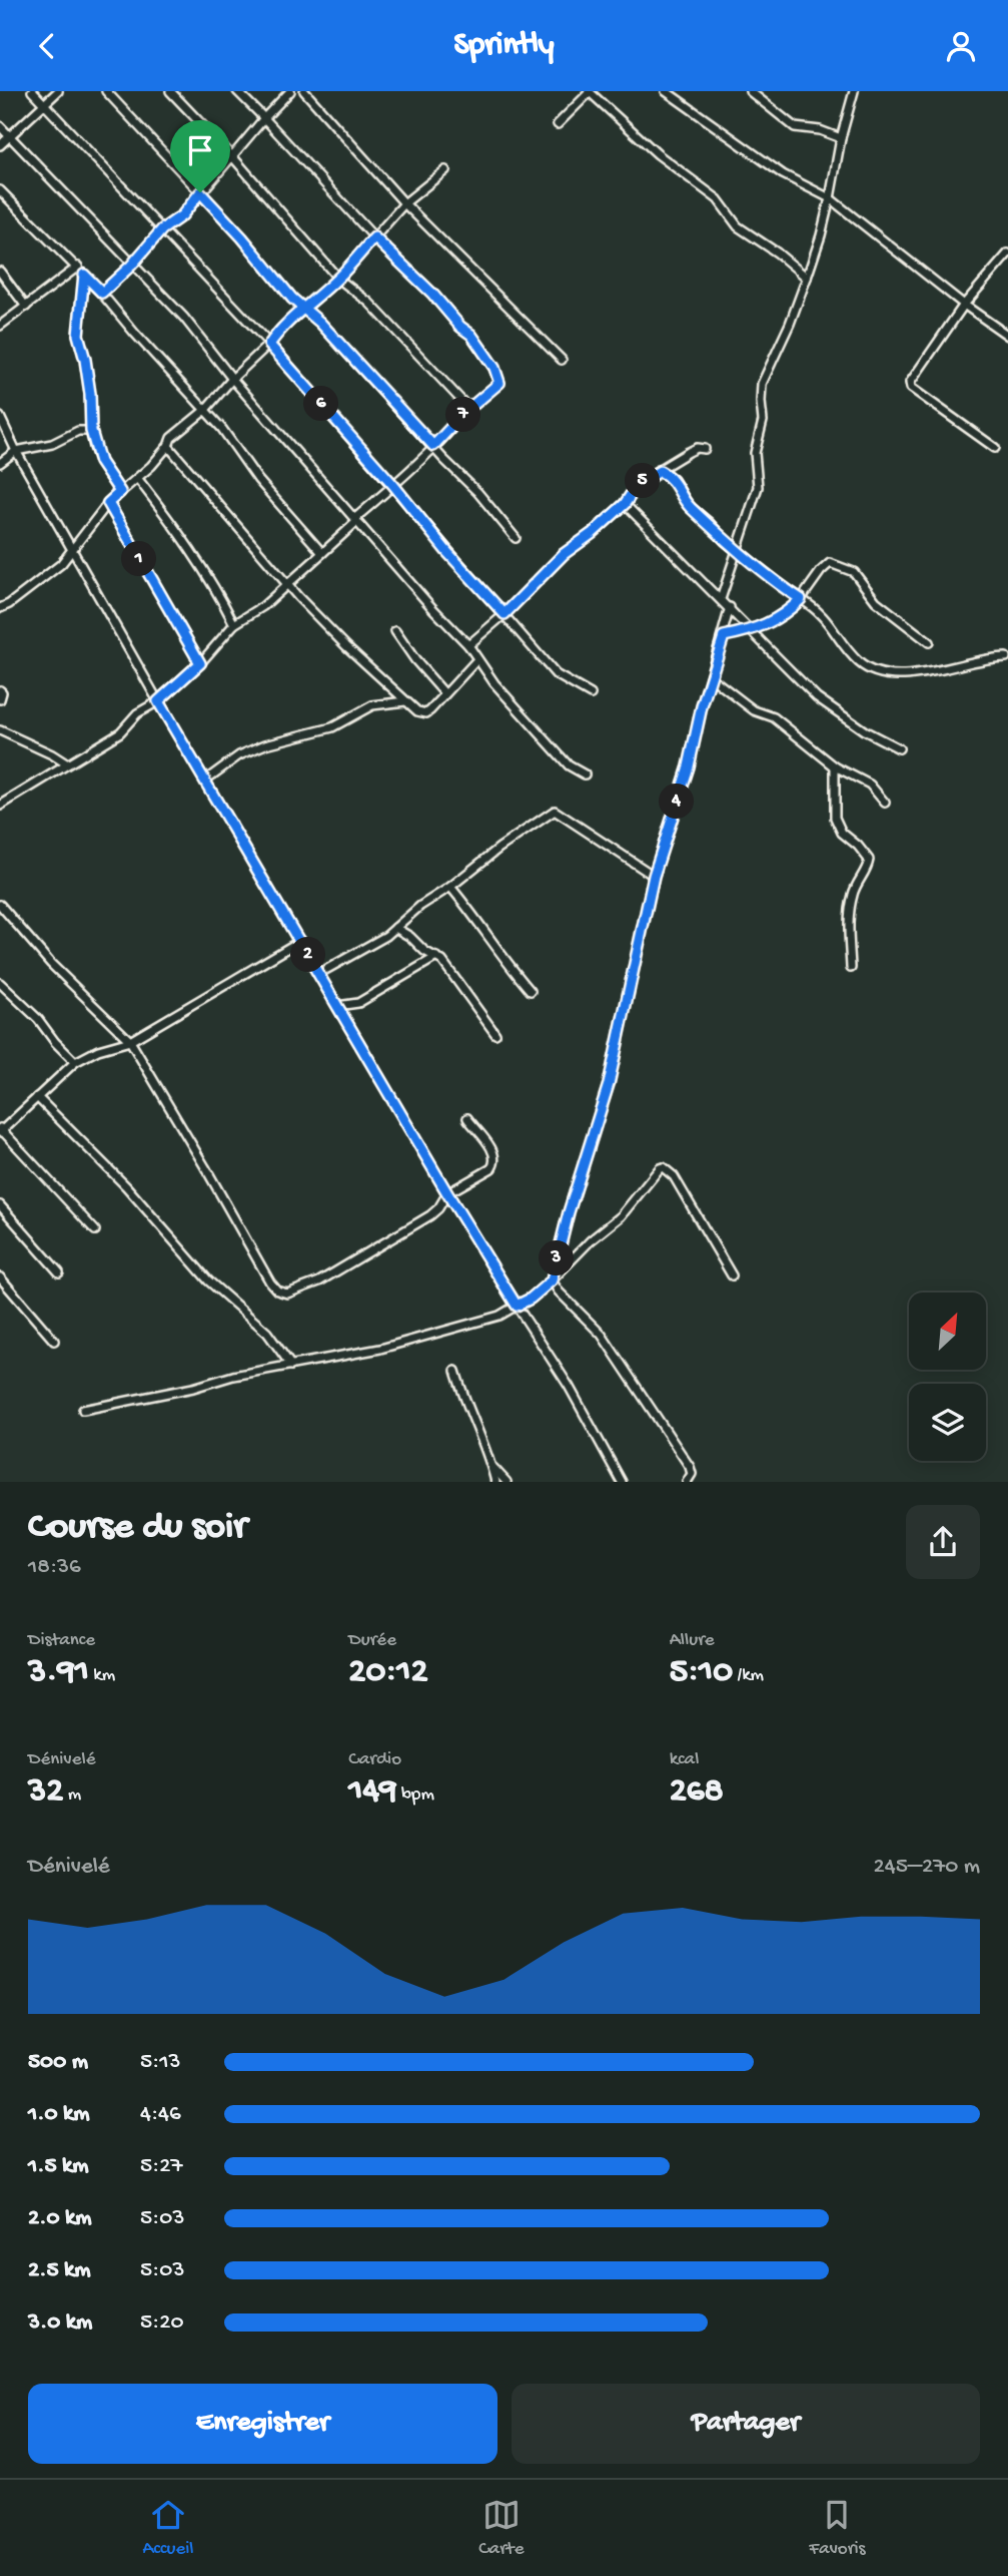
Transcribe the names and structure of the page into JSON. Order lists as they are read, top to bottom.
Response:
{
  "north": "top right",
  "page": {
    "header": "Sprintly",
    "pins": [
      "6",
      "7",
      "5",
      "1",
      "4",
      "2",
      "3"
    ],
    "heading": ["Course du soir", "18:36"],
    "stats": [
      ["Distance", "3.91 km"],
      ["Durée", "20:12"],
      ["Allure", "5:10 /km"],
      ["Dénivelé", "32 m"],
      ["Cardio", "149 bpm"],
      ["kcal", "268"]
    ],
    "chart": ["Dénivelé", "245–270 m"],
    "list": [
      {
        "name": "500 m",
        "note": "5:13"
      },
      {
        "name": "1.0 km",
        "note": "4:46"
      },
      {
        "name": "1.5 km",
        "note": "5:27"
      },
      {
        "name": "2.0 km",
        "note": "5:03"
      },
      {
        "name": "2.5 km",
        "note": "5:03"
      },
      {
        "name": "3.0 km",
        "note": "5:20"
      }
    ],
    "buttons": ["Enregistrer", "Partager"],
    "tabs": ["Accueil", "Carte", "Favoris"]
  }
}
